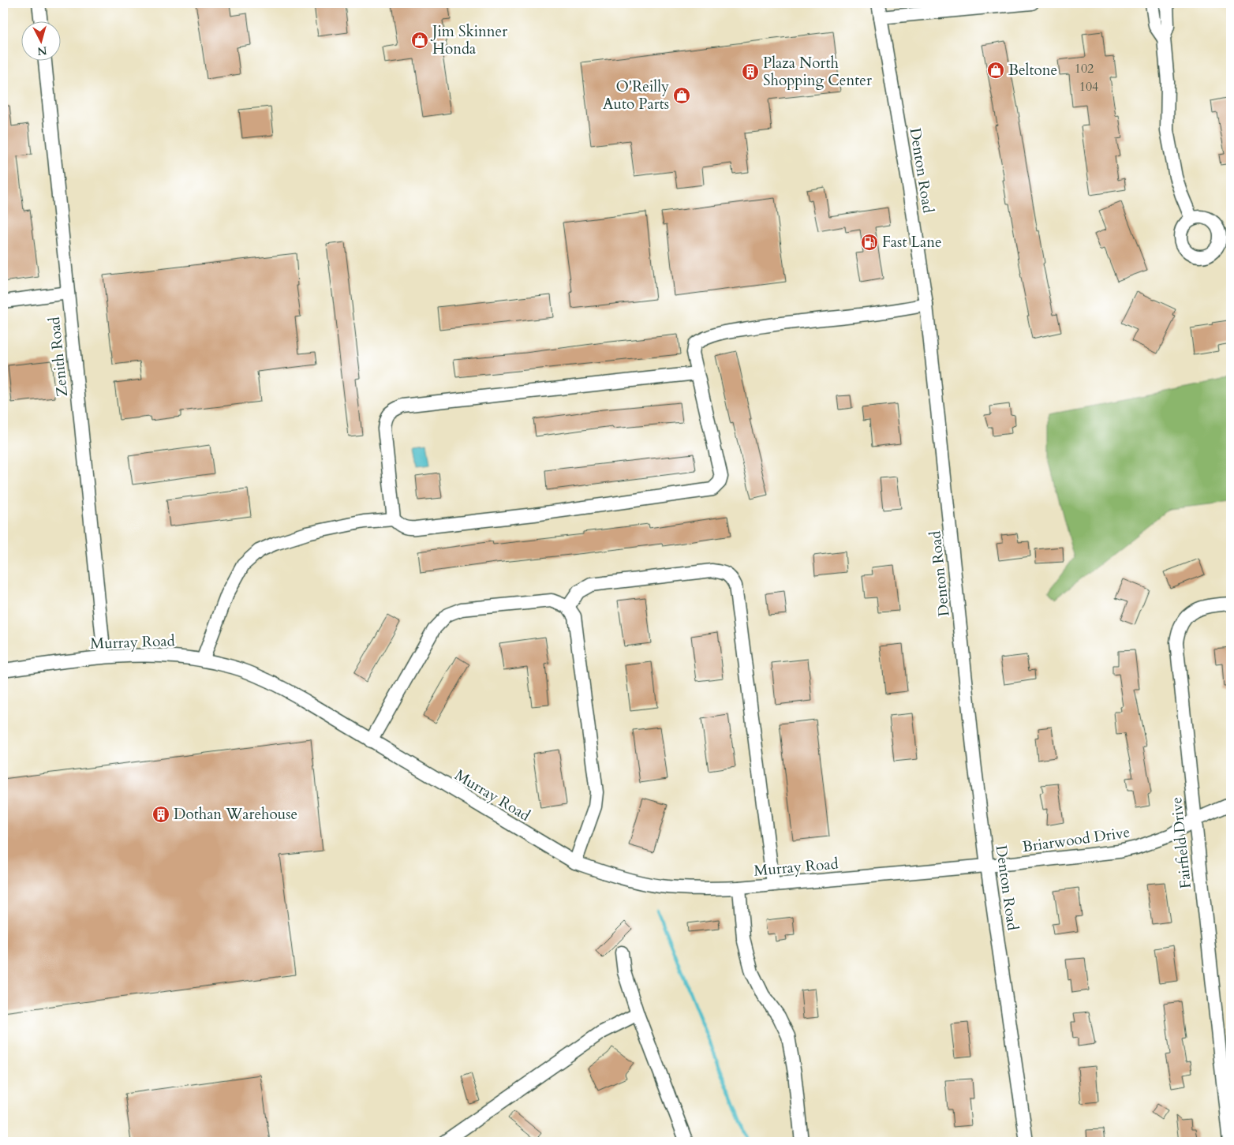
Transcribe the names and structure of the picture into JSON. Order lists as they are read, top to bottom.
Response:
{
  "streets": {
    "street": [
      "Denton Road",
      "Zenith Road",
      "Murray Road",
      "Briarwood Drive",
      "Fairfield Drive"
    ]
  },
  "crossings": [
    ["Denton Road", "Murray Road"],
    ["Denton Road", "Briarwood Drive"],
    ["Zenith Road", "Murray Road"],
    ["Murray Road", "Briarwood Drive"],
    ["Briarwood Drive", "Fairfield Drive"]
  ],
  "places": {
    "shop": ["Jim Skinner Honda", "Beltone", "O'Reilly Auto Parts"],
    "building": ["Plaza North Shopping Center", "Dothan Warehouse"],
    "fuel station": ["Fast Lane"]
  },
  "house_numbers": ["102", "104"],
  "north": "bottom"
}
